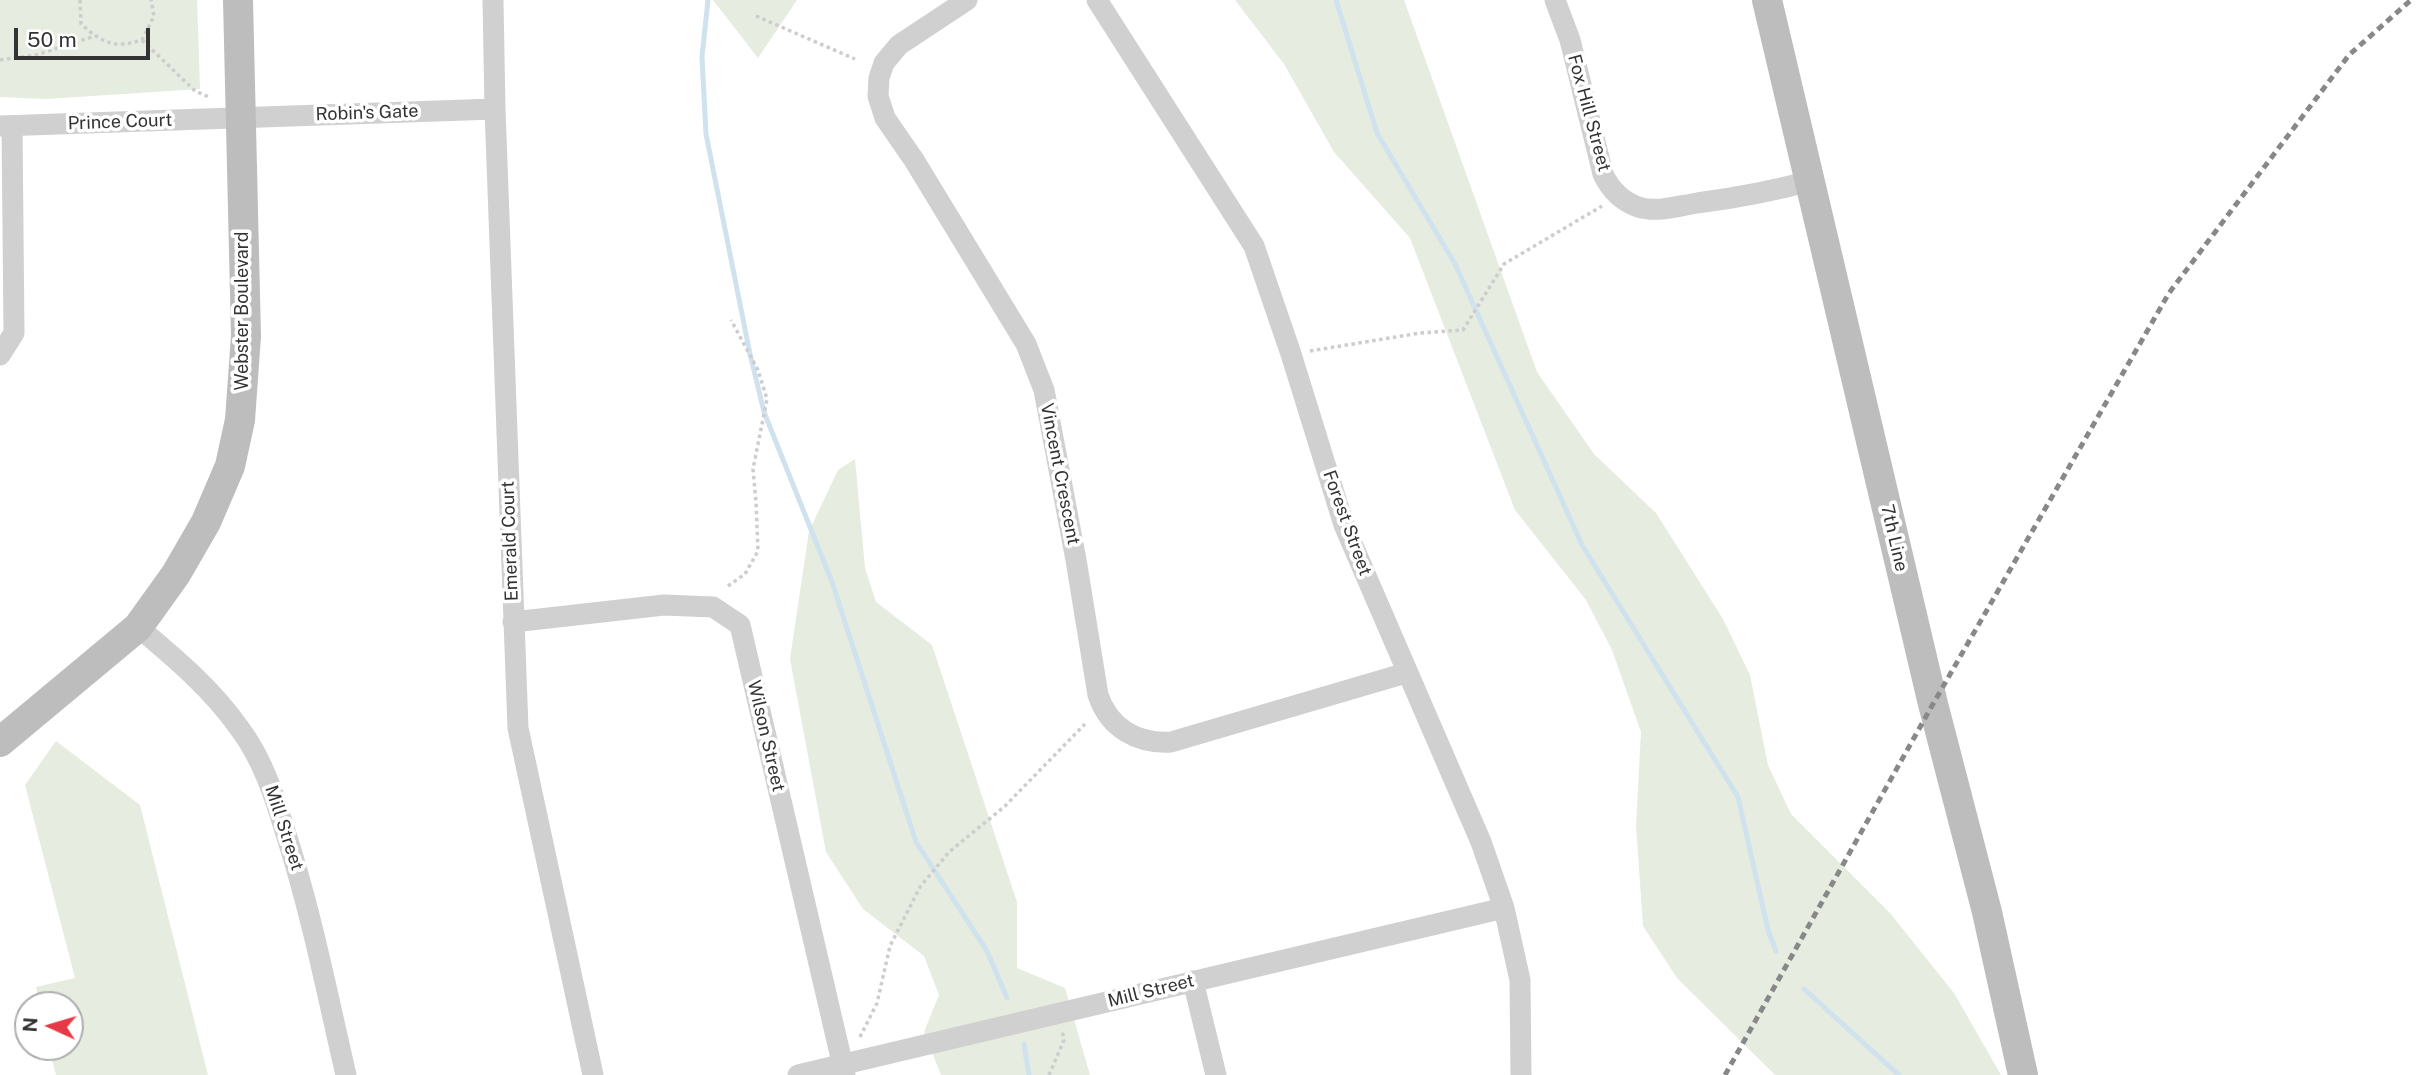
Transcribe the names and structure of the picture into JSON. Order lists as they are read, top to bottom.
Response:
{
  "streets": {
    "street": [
      "Robin's Gate",
      "Fox Hill Street",
      "Prince Court",
      "Webster Boulevard",
      "Vincent Crescent",
      "Forest Street",
      "7th Line",
      "Emerald Court",
      "Wilson Street",
      "Mill Street"
    ]
  },
  "crossings": [
    ["Robin's Gate", "Prince Court"],
    ["Robin's Gate", "Webster Boulevard"],
    ["Robin's Gate", "Emerald Court"],
    ["Fox Hill Street", "7th Line"],
    ["Prince Court", "Webster Boulevard"],
    ["Webster Boulevard", "Mill Street"],
    ["Vincent Crescent", "Forest Street"],
    ["Forest Street", "Mill Street"],
    ["Emerald Court", "Wilson Street"],
    ["Wilson Street", "Mill Street"]
  ],
  "scale_bar": "50 m",
  "north": "left"
}
